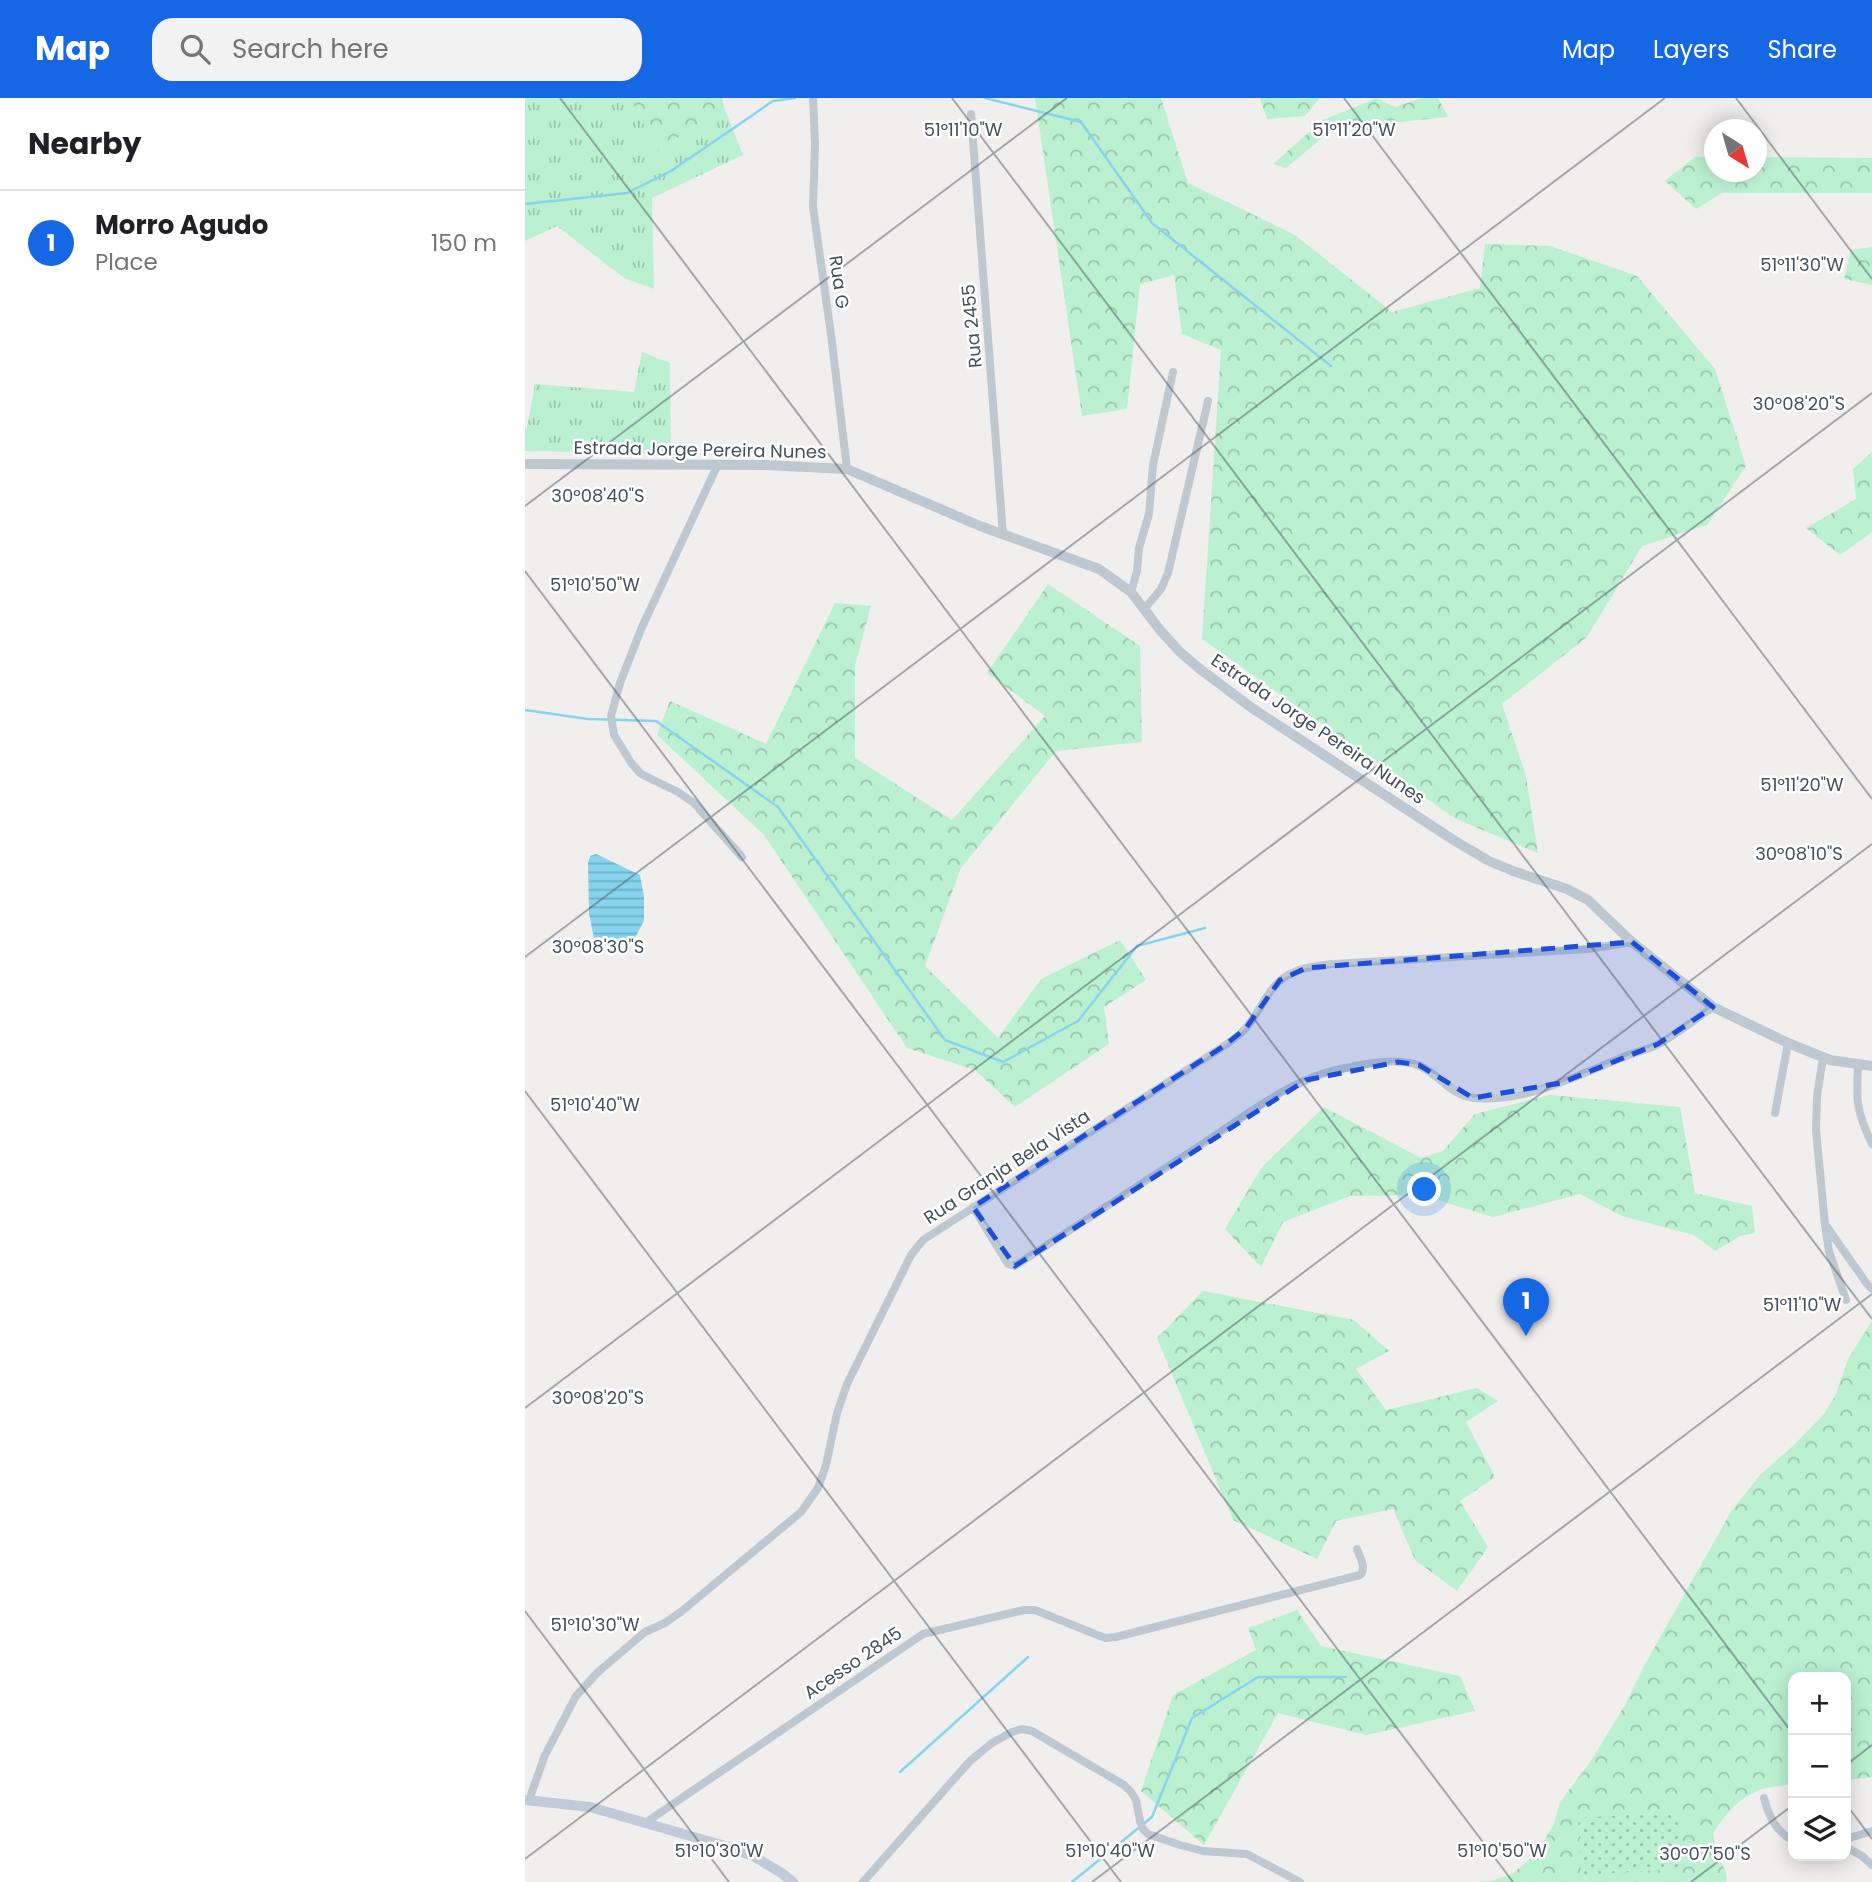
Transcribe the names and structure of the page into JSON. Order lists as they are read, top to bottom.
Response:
{
  "streets": {
    "street": [
      "Rua G",
      "Rua 2455",
      "Estrada Jorge Pereira Nunes",
      "Rua Granja Bela Vista",
      "Acesso 2845"
    ]
  },
  "crossings": [
    ["Rua G", "Estrada Jorge Pereira Nunes"],
    ["Rua 2455", "Estrada Jorge Pereira Nunes"],
    ["Estrada Jorge Pereira Nunes", "Rua Granja Bela Vista"]
  ],
  "north": "bottom right",
  "page": {
    "header": "Map",
    "search": "Search here",
    "nav": ["Map", "Layers", "Share"],
    "heading": "Nearby",
    "list": [
      {
        "mark": "1",
        "name": "Morro Agudo",
        "note": "Place",
        "value": "150 m"
      }
    ],
    "pins": "1",
    "map_buttons": ["+", "−"]
  },
  "coordinates": [
    "51°11'10\"W",
    "51°11'20\"W",
    "51°11'30\"W",
    "30°08'20\"S",
    "30°08'40\"S",
    "51°10'50\"W",
    "30°08'10\"S",
    "30°08'30\"S",
    "51°10'40\"W",
    "51°10'30\"W",
    "30°07'50\"S"
  ]
}
